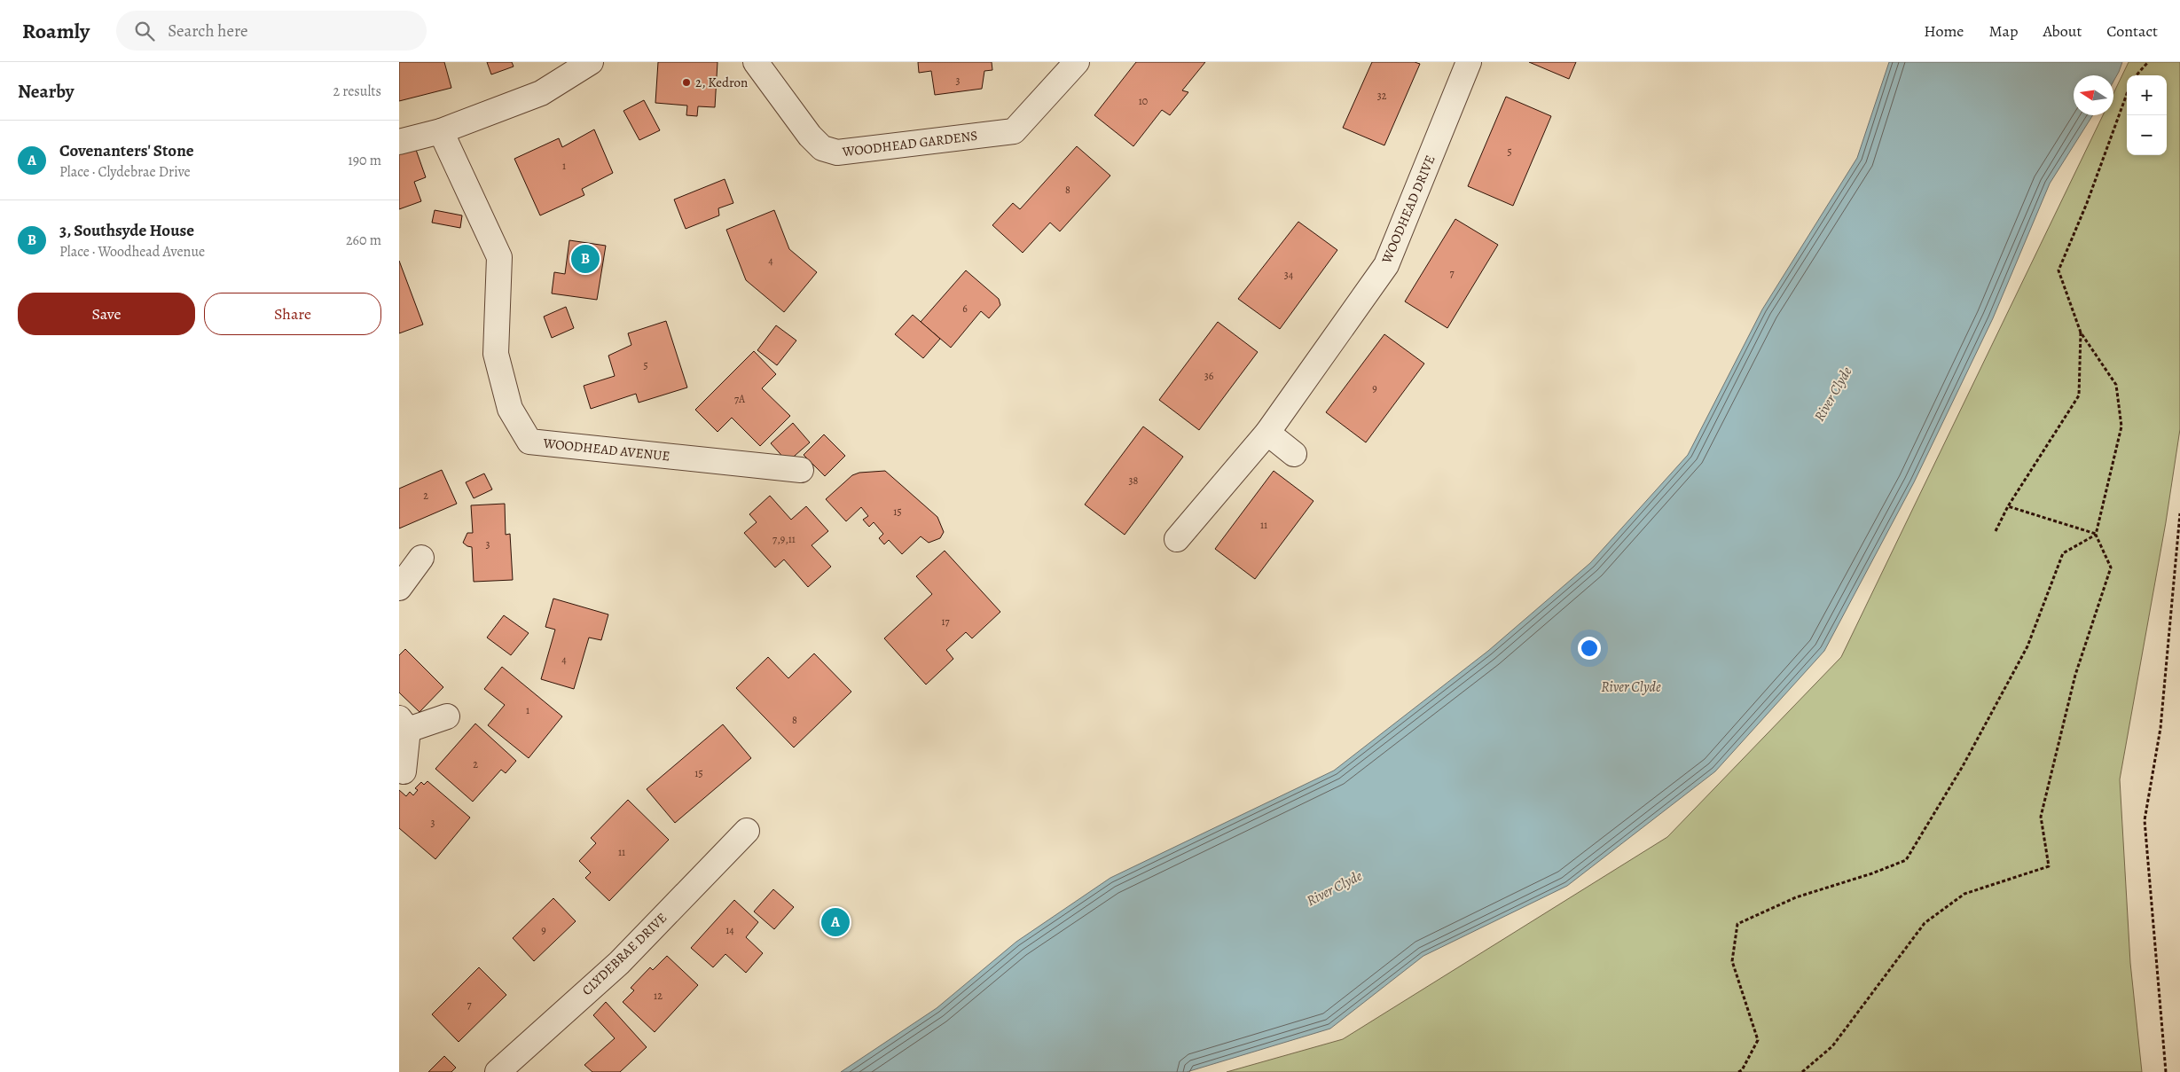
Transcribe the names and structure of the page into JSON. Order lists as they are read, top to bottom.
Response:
{
  "streets": {
    "street": [
      "WOODHEAD GARDENS",
      "WOODHEAD DRIVE",
      "WOODHEAD AVENUE",
      "CLYDEBRAE DRIVE"
    ]
  },
  "water": ["River Clyde"],
  "places": ["2, Kedron"],
  "house_numbers": [
    "3",
    "32",
    "10",
    "5",
    "1",
    "8",
    "4",
    "7",
    "34",
    "6",
    "5",
    "36",
    "9",
    "7A",
    "38",
    "2",
    "15",
    "11",
    "7,9,11",
    "3",
    "17",
    "4",
    "1",
    "8",
    "2",
    "15",
    "3",
    "11",
    "9",
    "14",
    "12",
    "7"
  ],
  "north": "left",
  "page": {
    "header": "Roamly",
    "search": "Search here",
    "nav": [
      "Home",
      "Map",
      "About",
      "Contact"
    ],
    "heading": ["Nearby", "2 results"],
    "map_buttons": ["+", "−"],
    "list": [
      {
        "mark": "A",
        "name": "Covenanters' Stone",
        "note": "Place · Clydebrae Drive",
        "value": "190 m"
      },
      {
        "mark": "B",
        "name": "3, Southsyde House",
        "note": "Place · Woodhead Avenue",
        "value": "260 m"
      }
    ],
    "pins": ["B", "A"],
    "buttons": ["Save", "Share"]
  }
}
